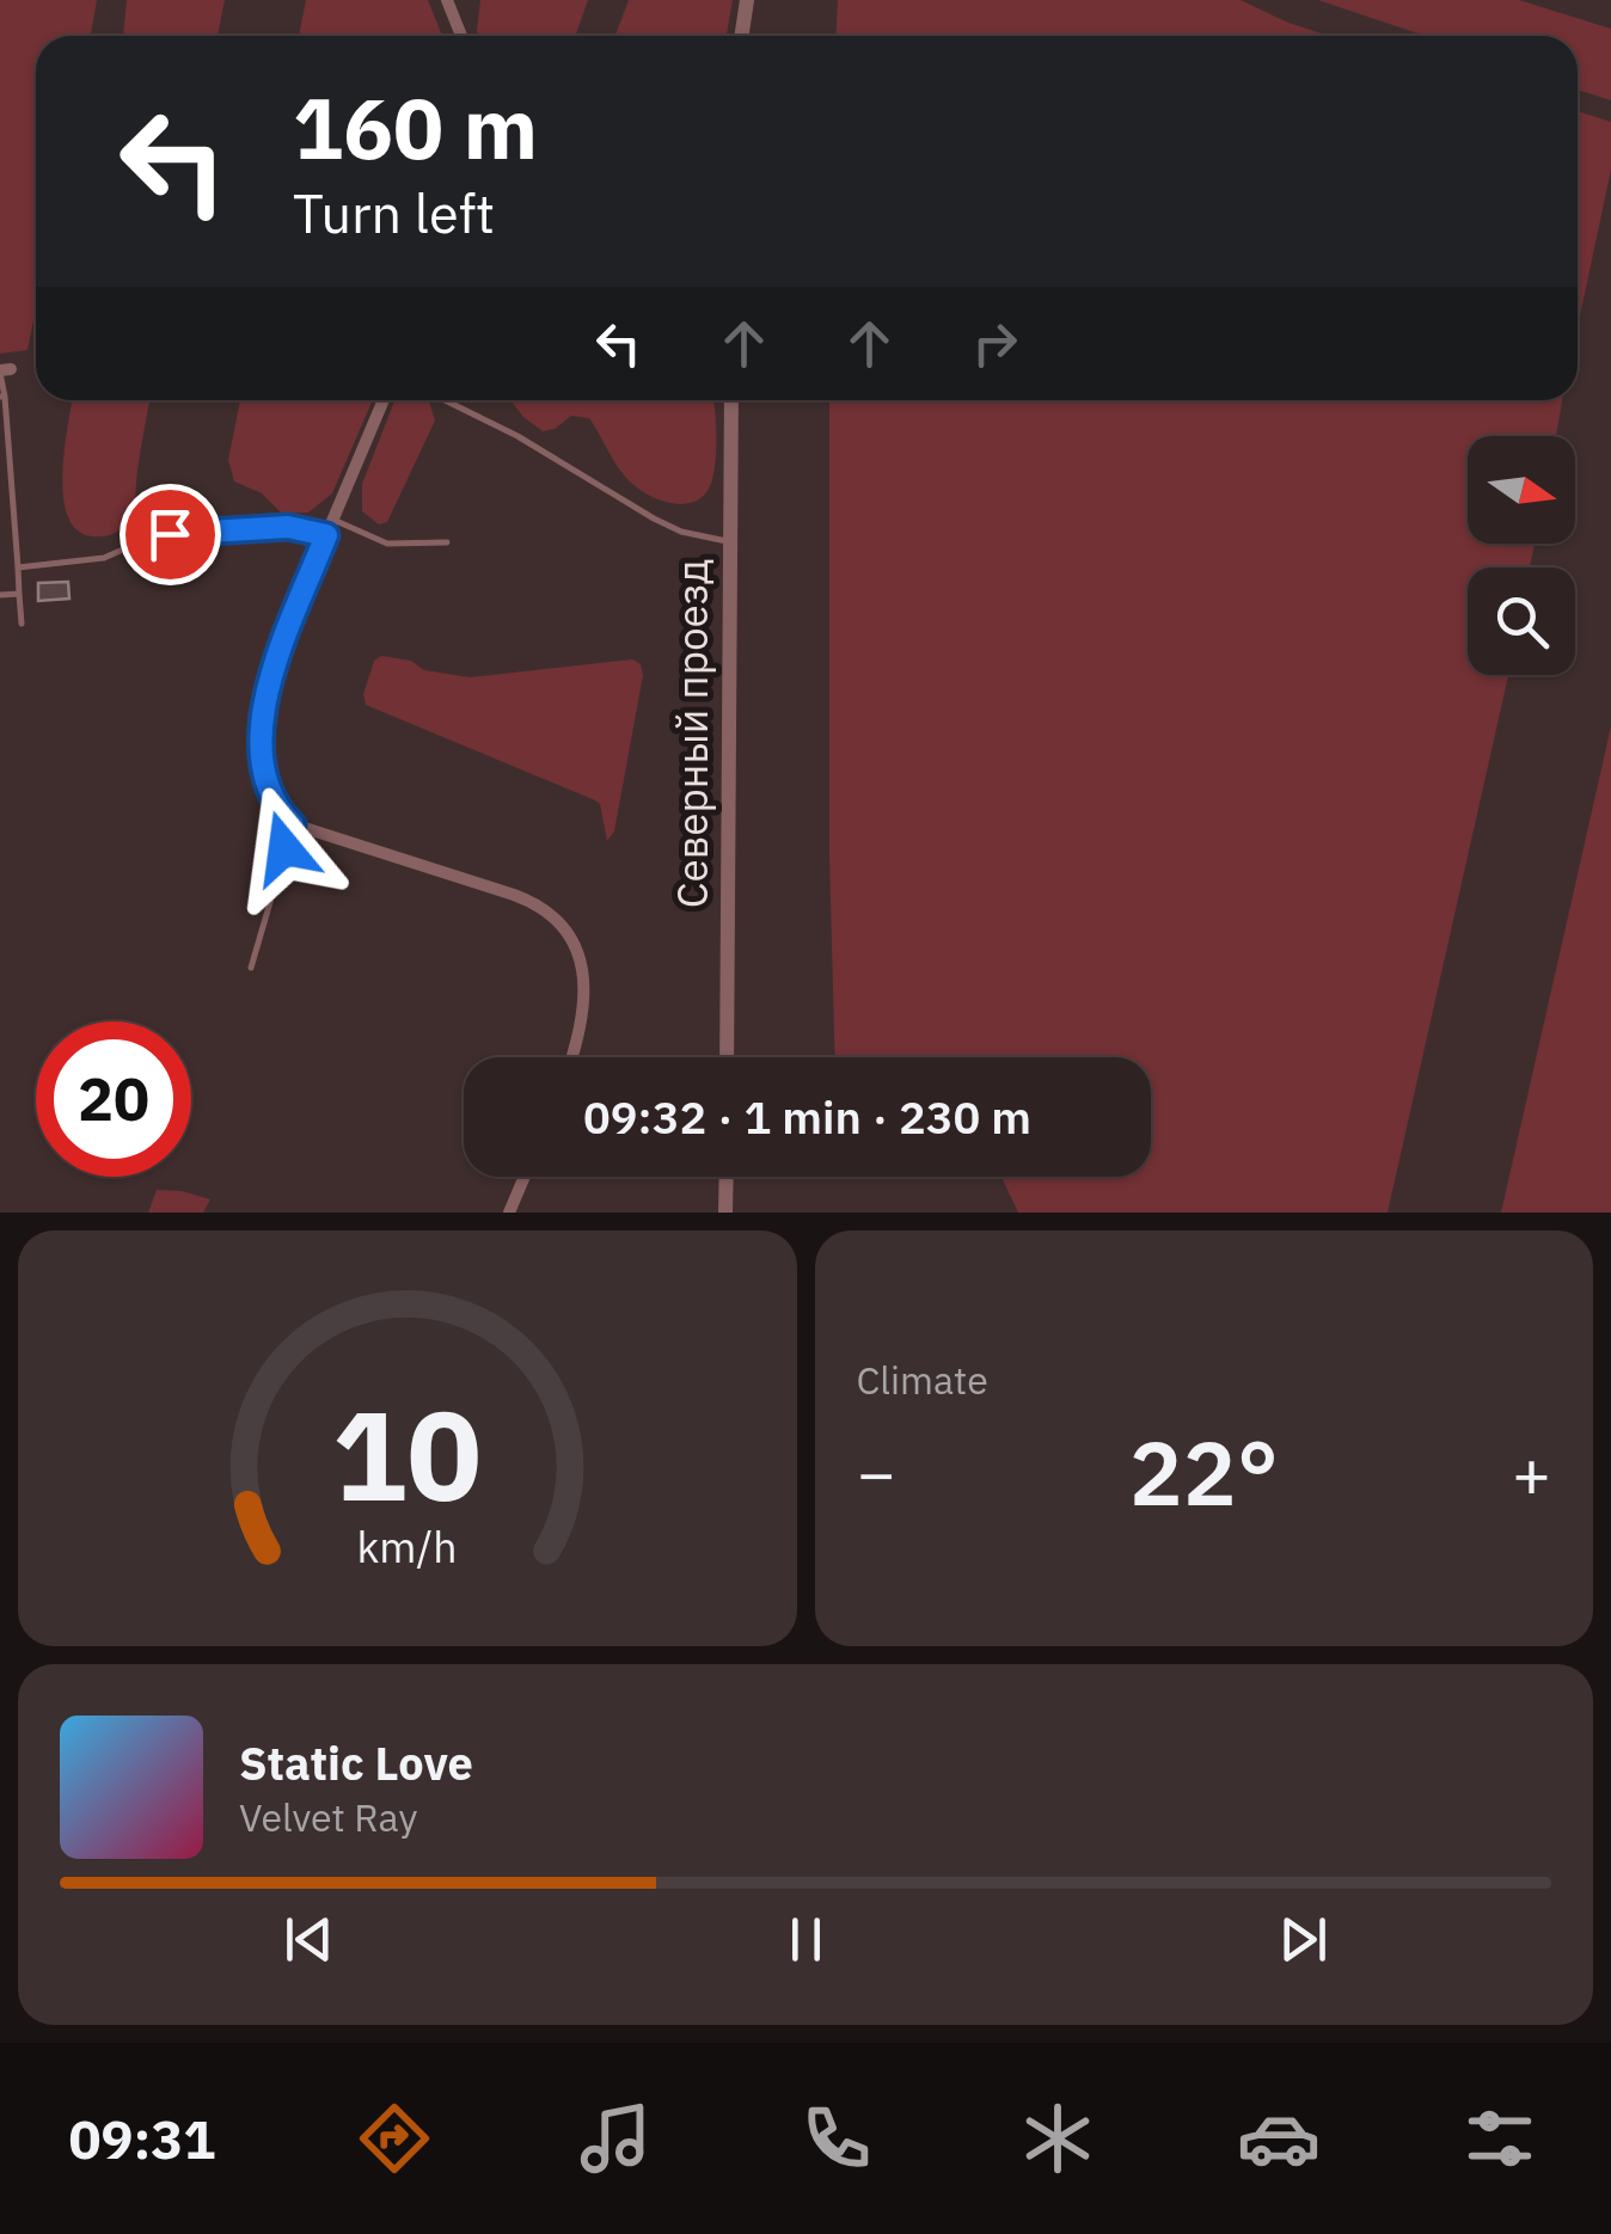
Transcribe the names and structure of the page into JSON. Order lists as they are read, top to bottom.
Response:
{
  "streets": {
    "street": ["Северный проезд"]
  },
  "north": "right",
  "page": {
    "turn": ["160 m", "Turn left"],
    "limit": "20",
    "trip": "09:32 · 1 min · 230 m",
    "tile": "Climate",
    "heat": ["−", "22°", "+"],
    "song": ["Static Love", "Velvet Ray"],
    "tabs": "09:31",
    "gauge": ["10", "km/h"]
  }
}
